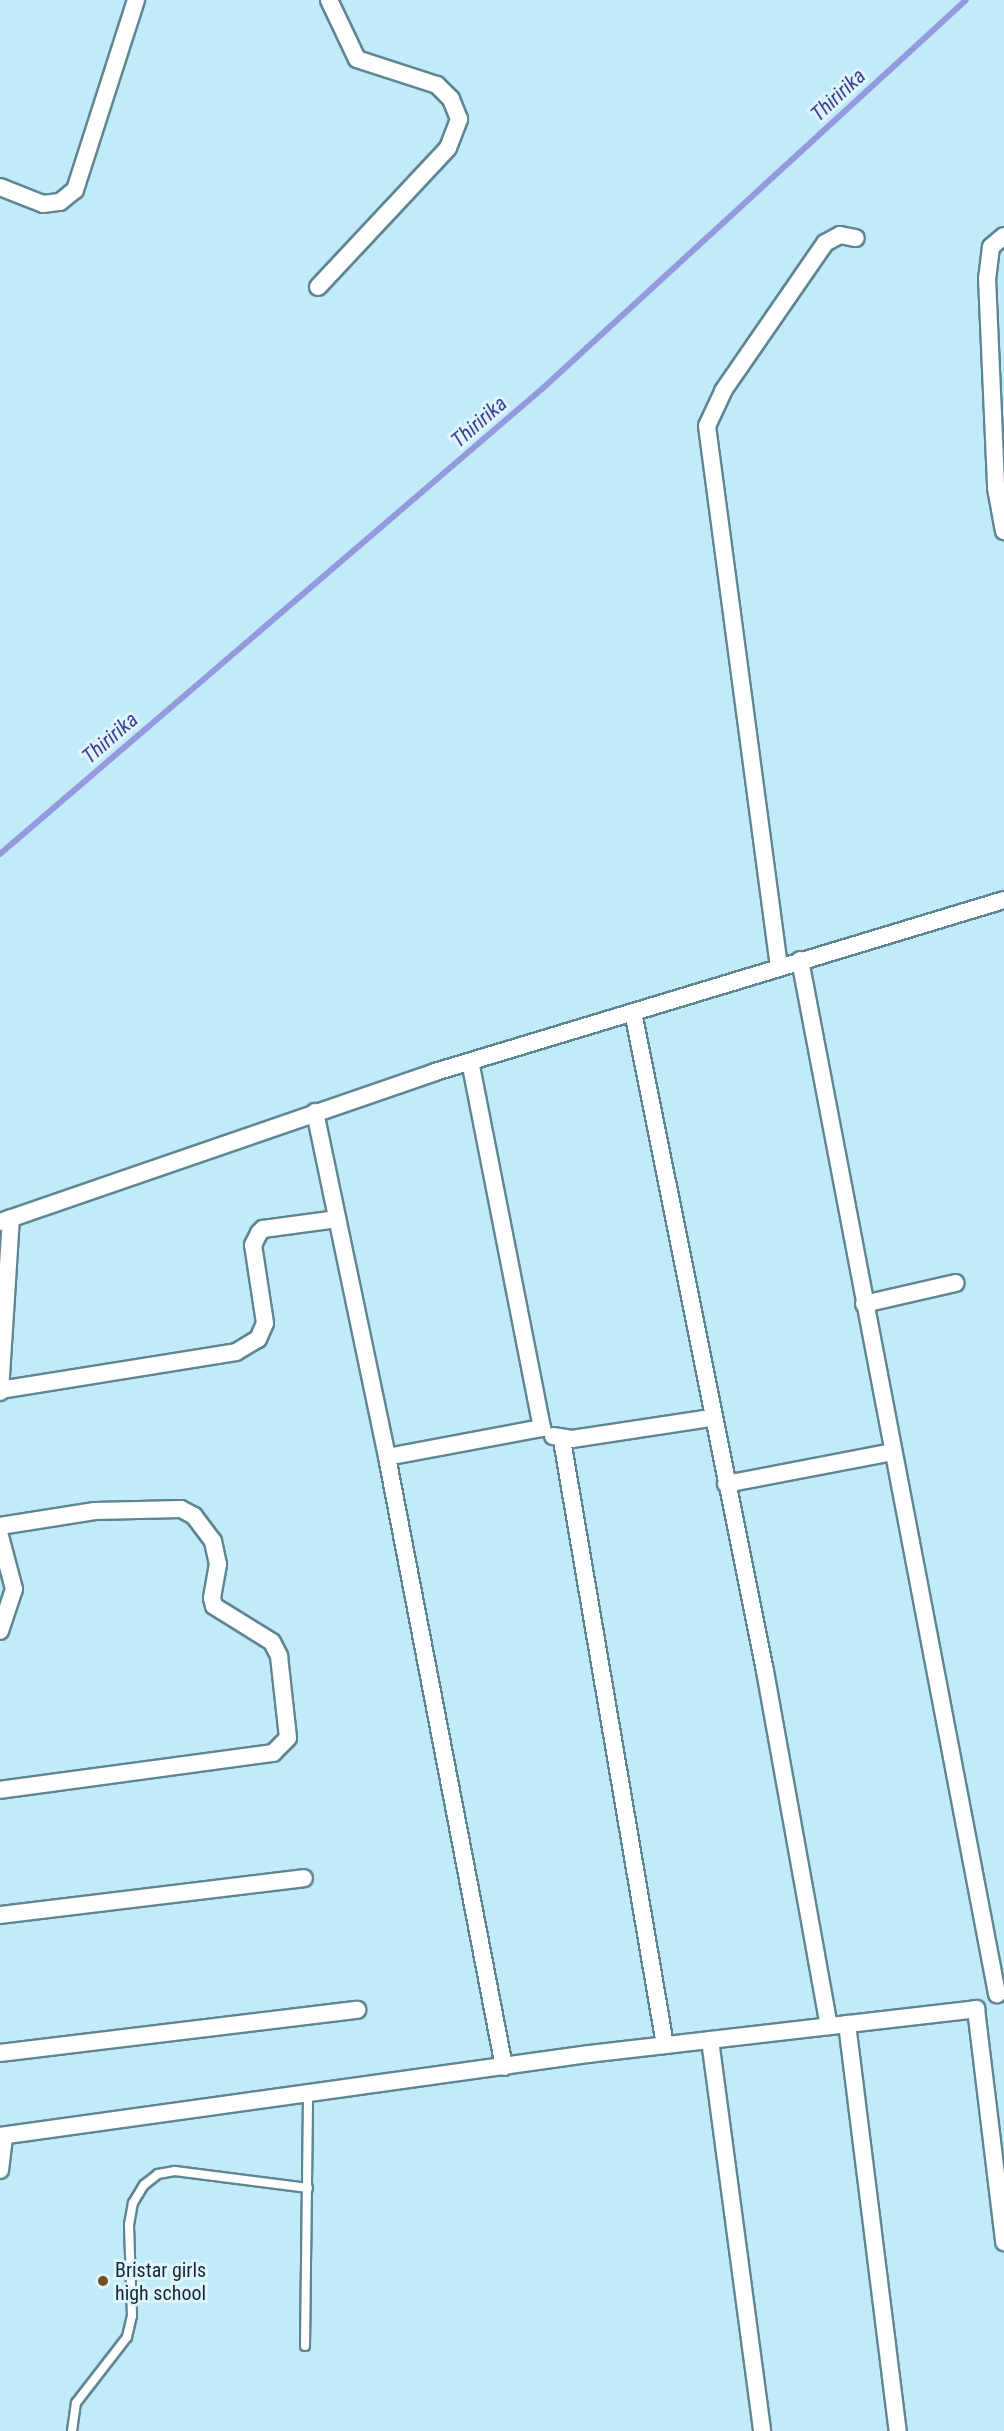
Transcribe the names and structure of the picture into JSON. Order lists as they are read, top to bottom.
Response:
{
  "water": ["Thiririka"],
  "places": ["Bristar girls high school"]
}
